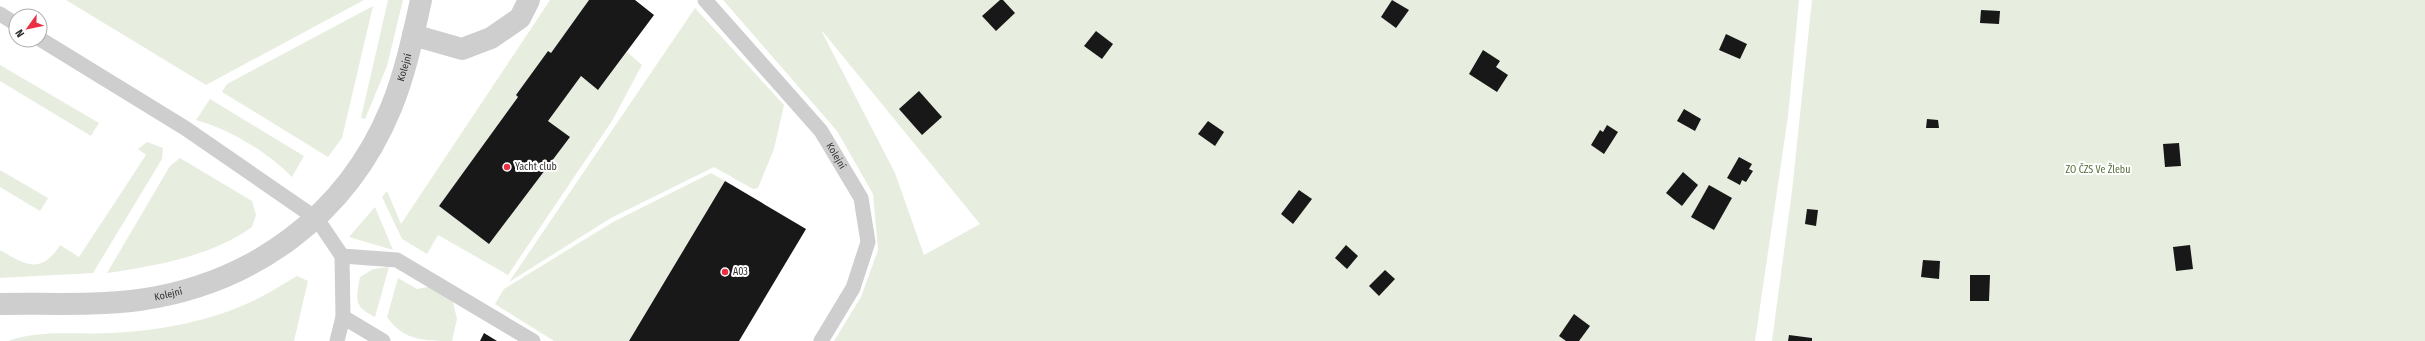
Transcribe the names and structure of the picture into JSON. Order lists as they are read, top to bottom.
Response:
{
  "streets": {
    "street": ["Kolejní"]
  },
  "parks": ["ZO ČZS Ve Žlebu"],
  "places": ["Yacht club", "A03"],
  "north": "bottom left"
}
